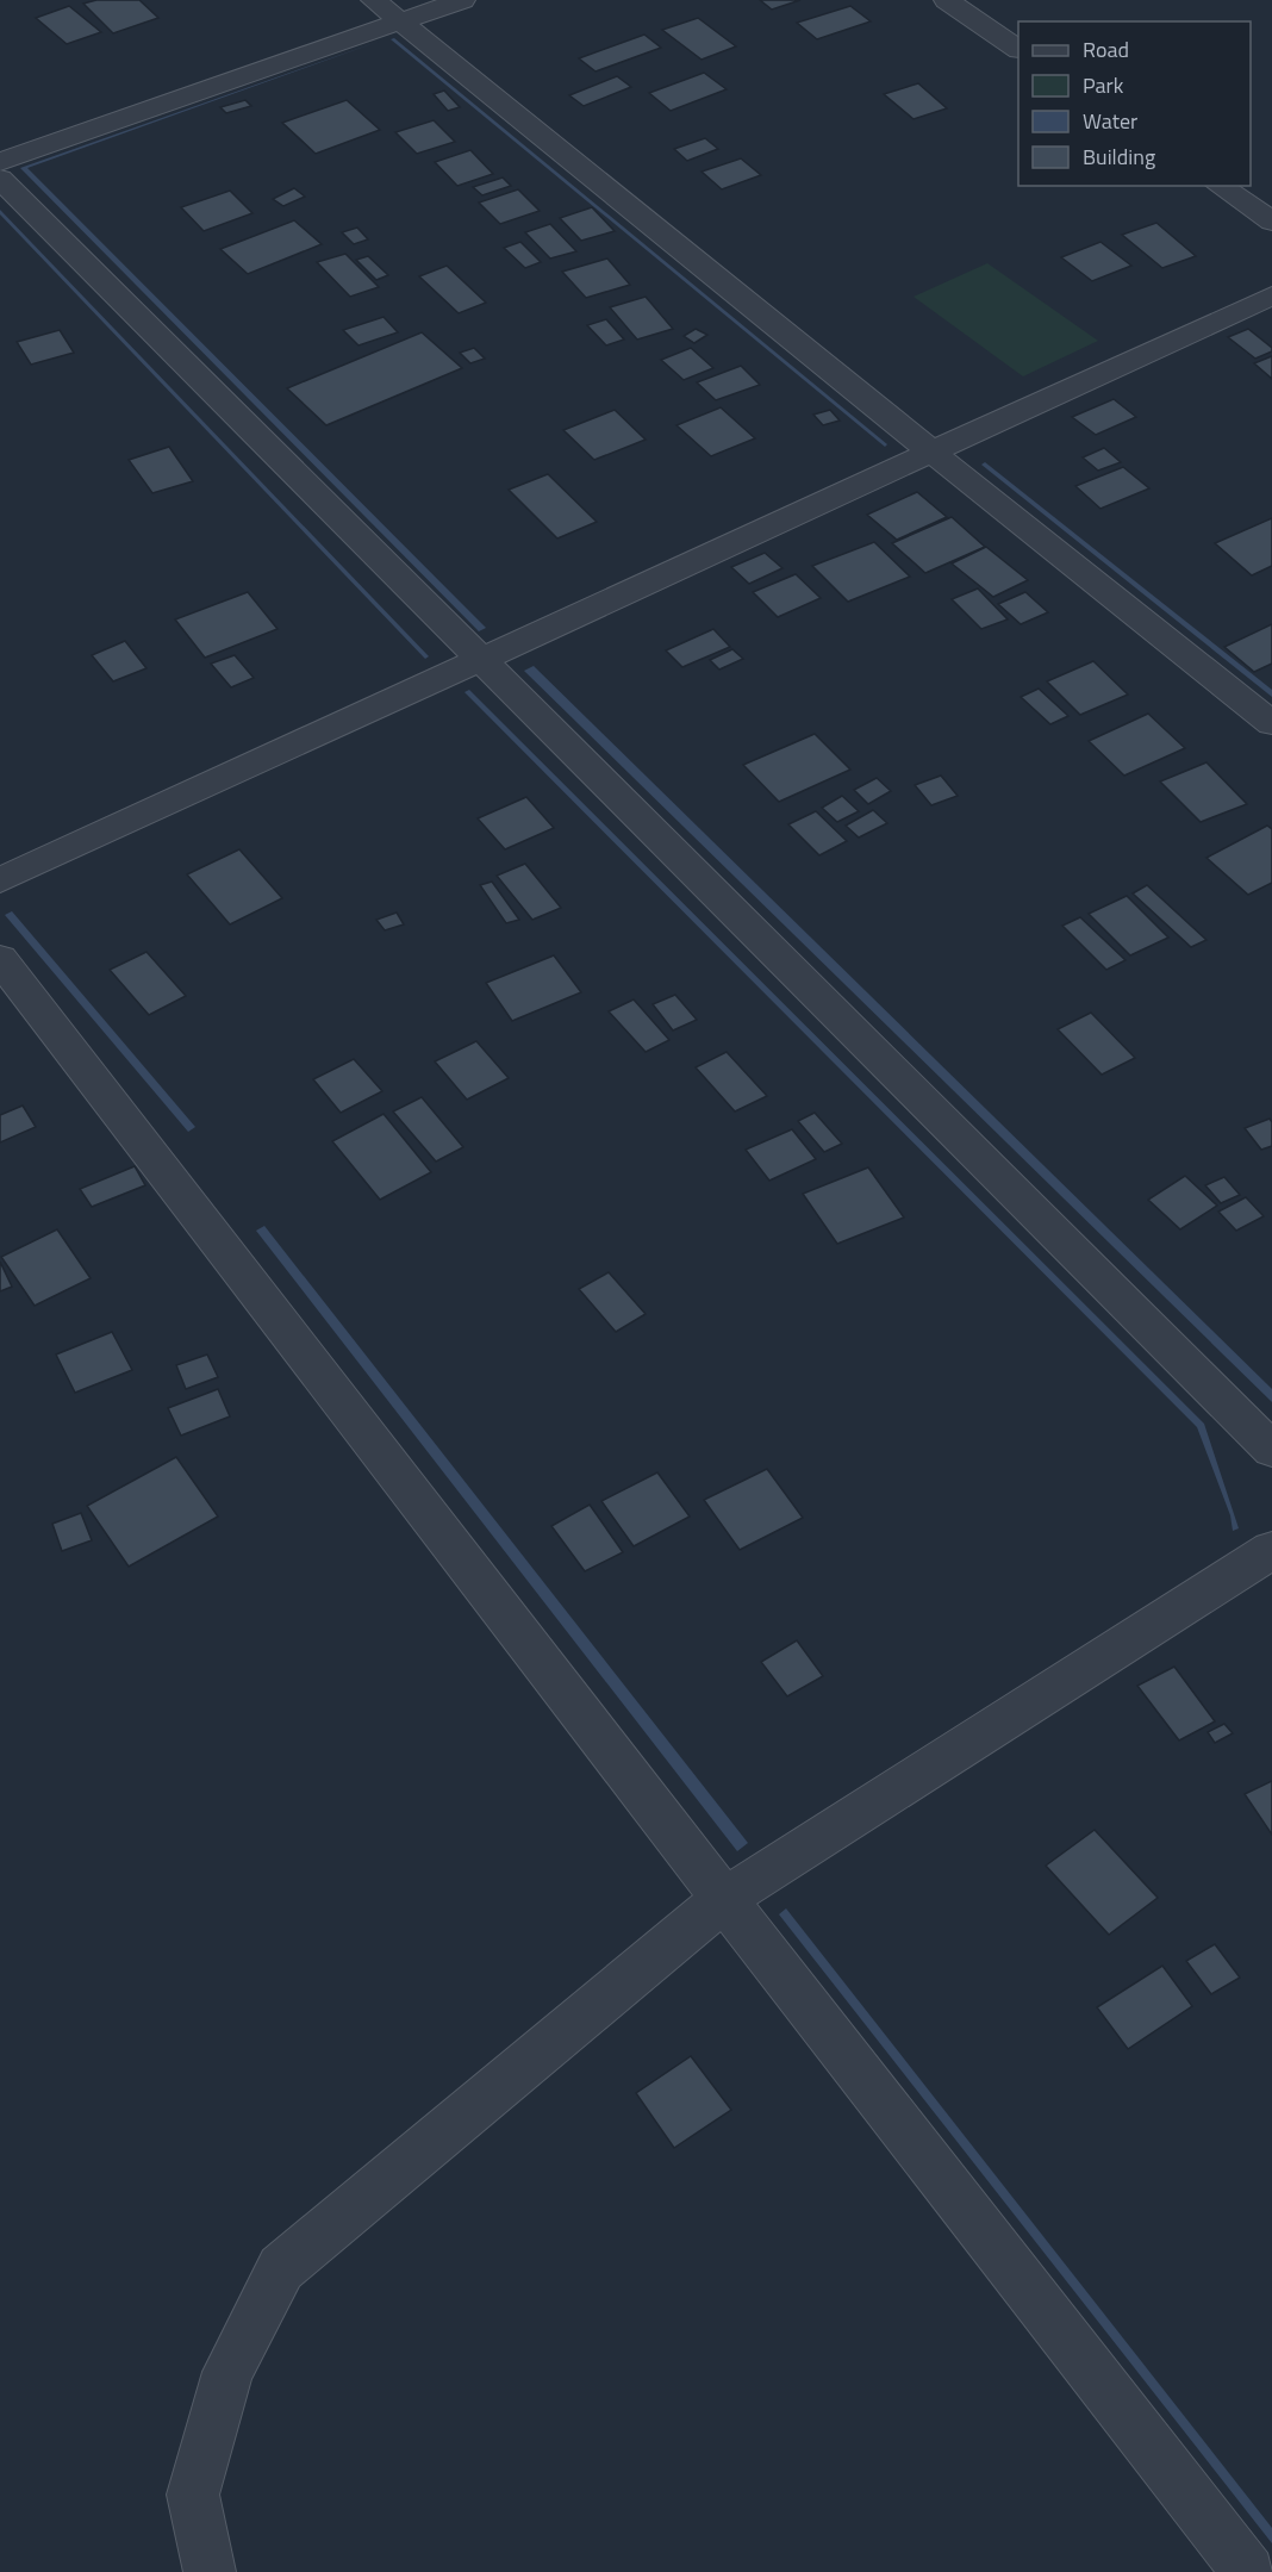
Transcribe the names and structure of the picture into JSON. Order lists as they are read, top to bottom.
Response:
{
  "legend": [
    "Road",
    "Park",
    "Water",
    "Building"
  ]
}
